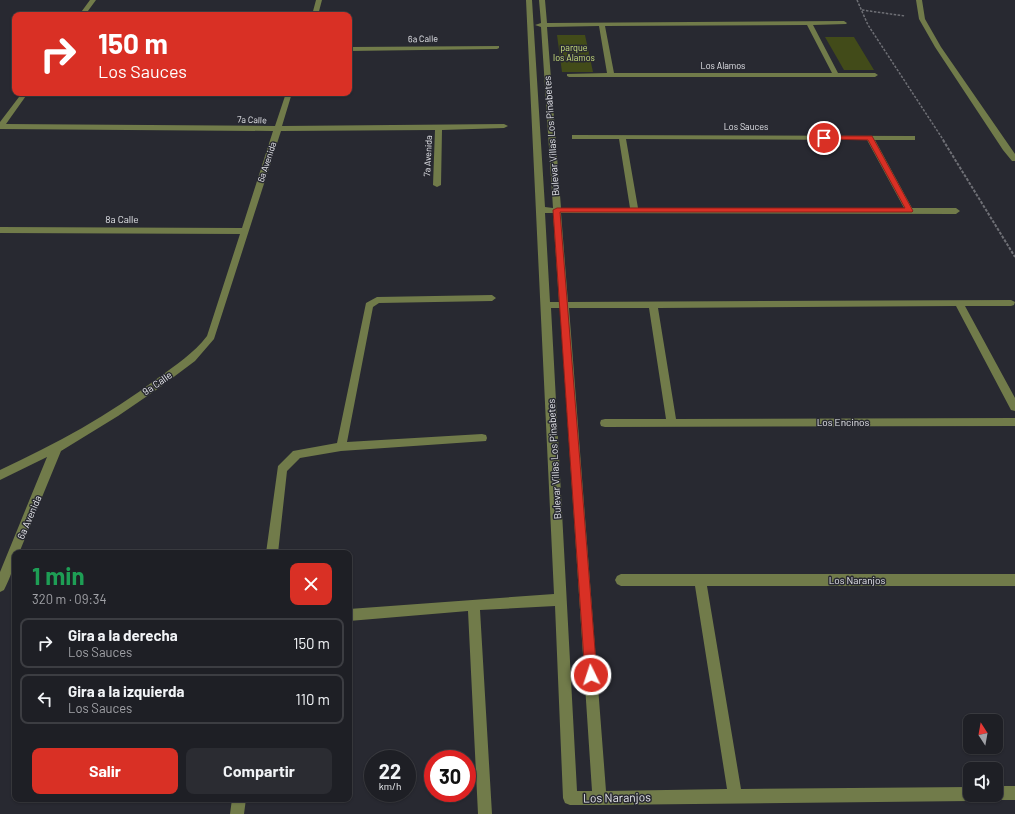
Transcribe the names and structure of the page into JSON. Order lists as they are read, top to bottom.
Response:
{
  "streets": {
    "street": [
      "6a Calle",
      "Los Alamos",
      "7a Calle",
      "Los Sauces",
      "Bulevar Villas Los Pinabetes",
      "7a Avenida",
      "6a Avenida",
      "8a Calle",
      "9a Calle",
      "Los Encinos",
      "Los Naranjos"
    ]
  },
  "crossings": [
    ["7a Calle", "7a Avenida"],
    ["7a Calle", "6a Avenida"],
    ["Bulevar Villas Los Pinabetes", "Los Naranjos"],
    ["6a Avenida", "8a Calle"],
    ["6a Avenida", "9a Calle"],
    ["8a Calle", "9a Calle"]
  ],
  "parks": ["parque los Alamos"],
  "north": "top",
  "page": {
    "turn": ["150 m", "Los Sauces"],
    "heading": ["1 min", "320 m · 09:34"],
    "list": [
      {
        "name": "Gira a la derecha",
        "note": "Los Sauces",
        "value": "150 m"
      },
      {
        "name": "Gira a la izquierda",
        "note": "Los Sauces",
        "value": "110 m"
      }
    ],
    "buttons": ["Salir", "Compartir"],
    "speed": "22 km/h",
    "limit": "30"
  }
}
